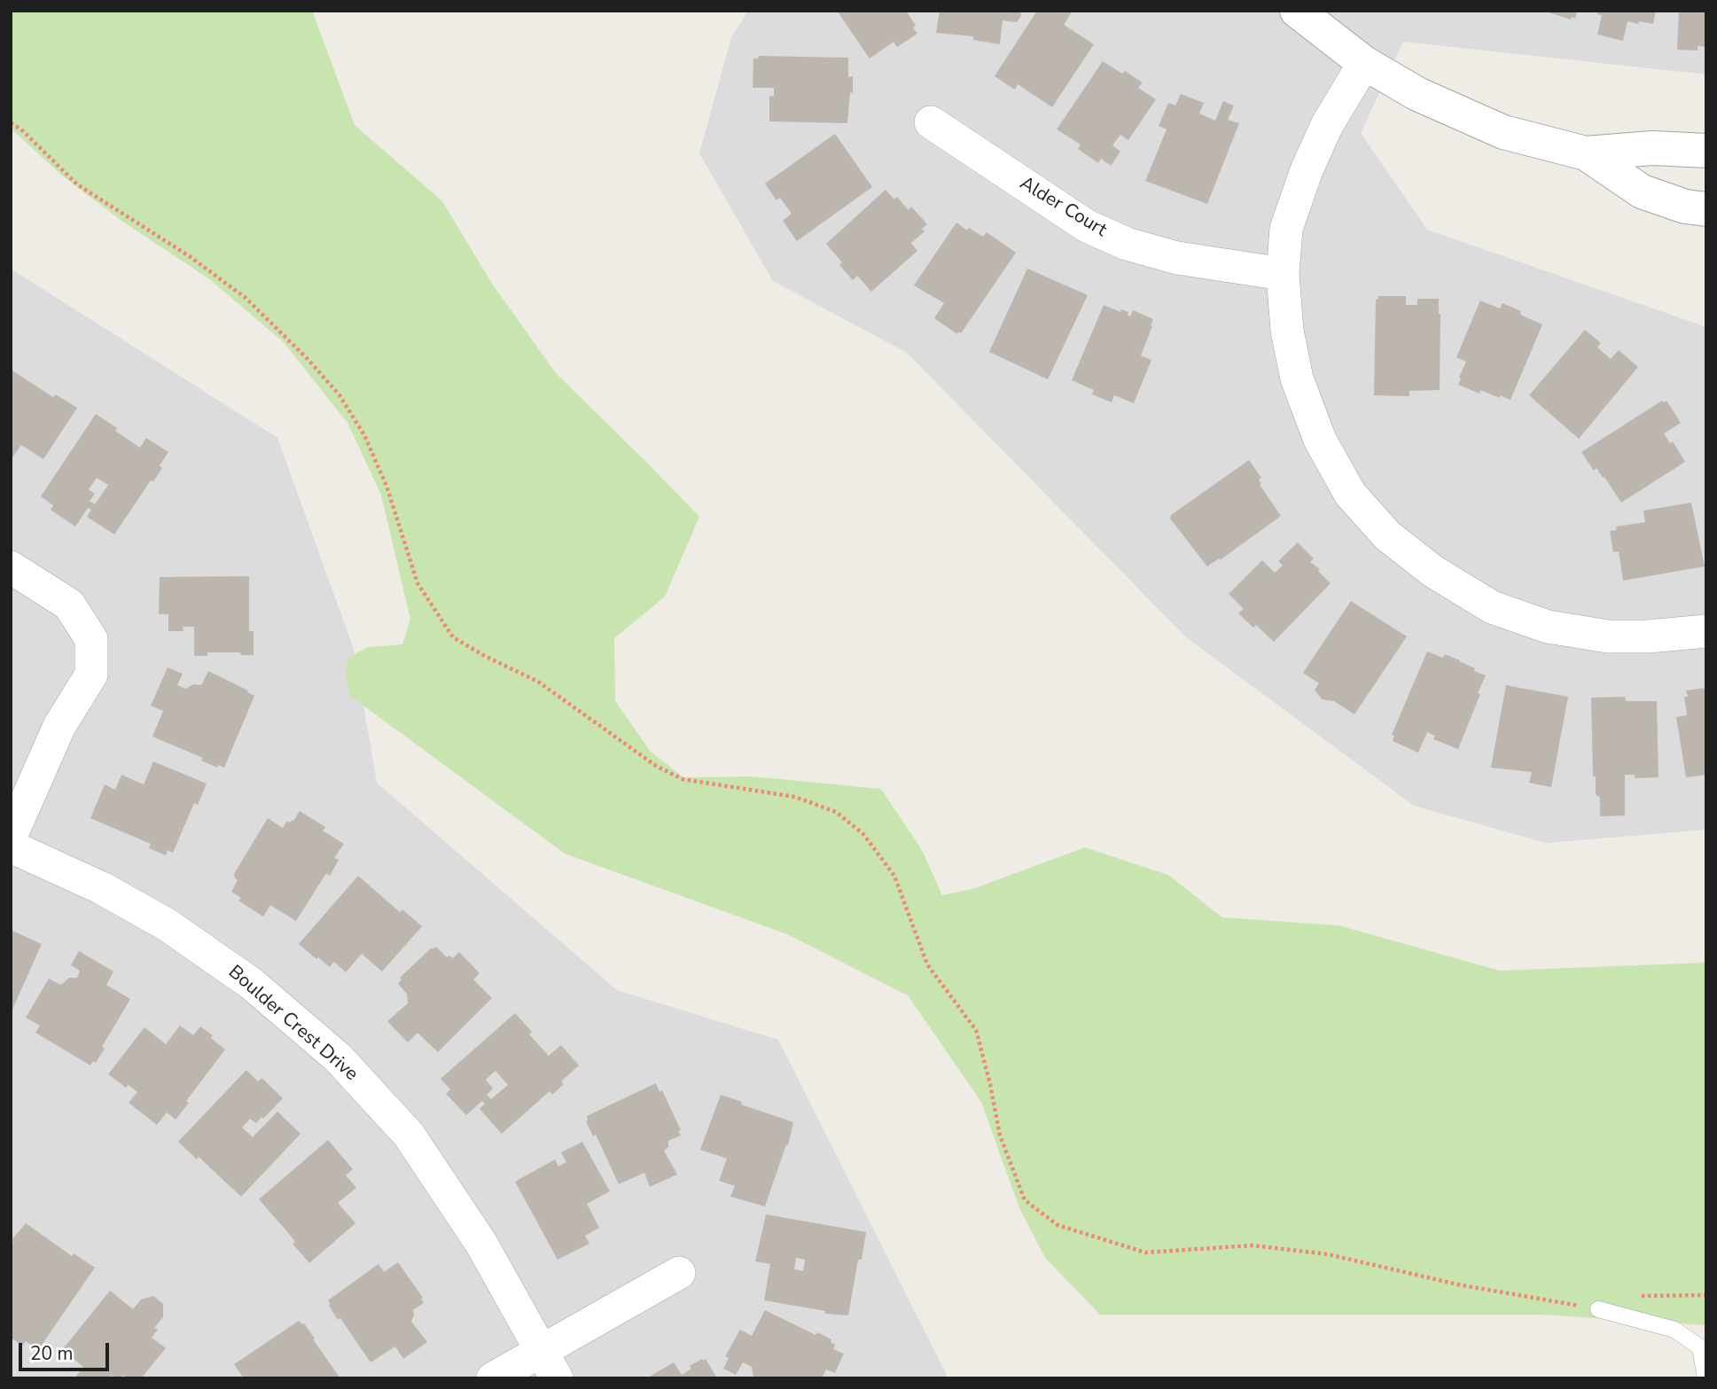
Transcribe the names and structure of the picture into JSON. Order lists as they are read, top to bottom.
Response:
{
  "streets": {
    "street": ["Alder Court", "Boulder Crest Drive"]
  },
  "scale_bar": "20 m"
}
